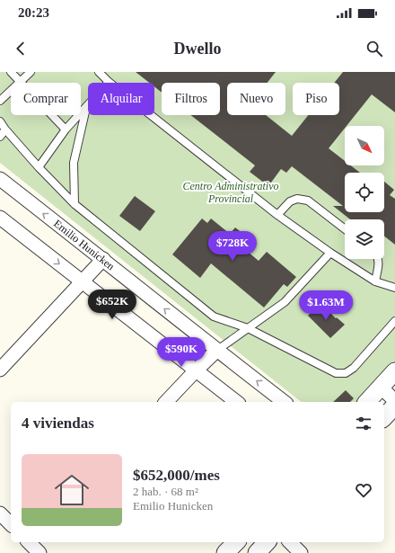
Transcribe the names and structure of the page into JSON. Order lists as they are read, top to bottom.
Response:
{
  "streets": {
    "street": ["Emilio Hunicken"]
  },
  "parks": ["Centro Administrativo Provincial"],
  "north": "bottom right",
  "page": {
    "status": "20:23",
    "header": "Dwello",
    "chip": [
      "Comprar",
      "Alquilar",
      "Filtros",
      "Nuevo",
      "Piso"
    ],
    "price": [
      "$728K",
      "$652K",
      "$1.63M",
      "$590K"
    ],
    "heading": "4 viviendas",
    "list": [
      {
        "name": "$652,000/mes",
        "note": "2 hab. · 68 m² · Emilio Hunicken"
      }
    ]
  }
}
